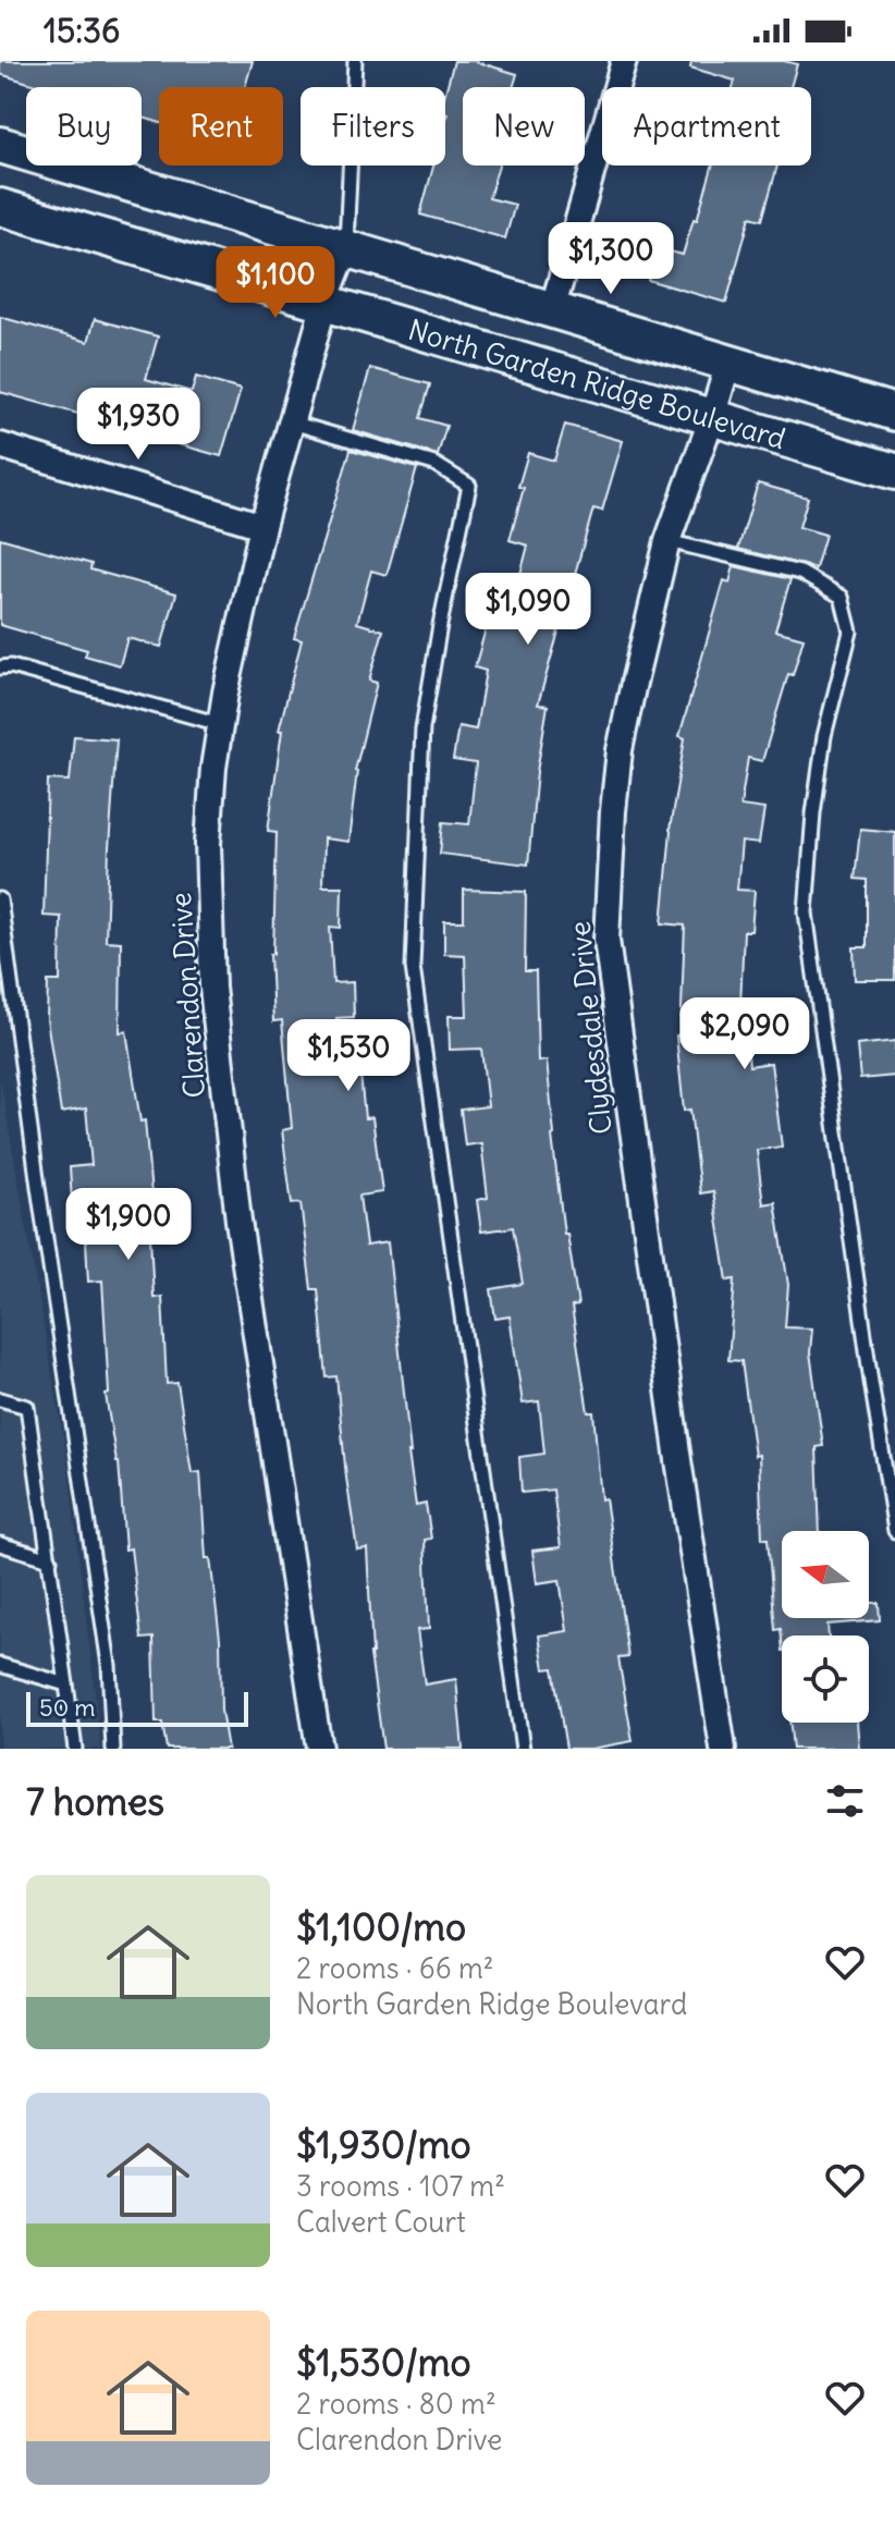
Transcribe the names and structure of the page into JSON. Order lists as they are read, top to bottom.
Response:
{
  "streets": {
    "main road": ["North Garden Ridge Boulevard"],
    "street": ["Clarendon Drive", "Clydesdale Drive"]
  },
  "crossings": [
    ["North Garden Ridge Boulevard", "Clarendon Drive"],
    ["North Garden Ridge Boulevard", "Clydesdale Drive"]
  ],
  "scale_bar": "50 m",
  "north": "left",
  "page": {
    "status": "15:36",
    "chip": [
      "Buy",
      "Rent",
      "Filters",
      "New",
      "Apartment"
    ],
    "price": [
      "$1,300",
      "$1,100",
      "$1,930",
      "$1,090",
      "$2,090",
      "$1,530",
      "$1,900"
    ],
    "scale": "50 m",
    "heading": "7 homes",
    "list": [
      {
        "name": "$1,100/mo",
        "note": "2 rooms · 66 m² · North Garden Ridge Boulevard"
      },
      {
        "name": "$1,930/mo",
        "note": "3 rooms · 107 m² · Calvert Court"
      },
      {
        "name": "$1,530/mo",
        "note": "2 rooms · 80 m² · Clarendon Drive"
      }
    ]
  }
}
